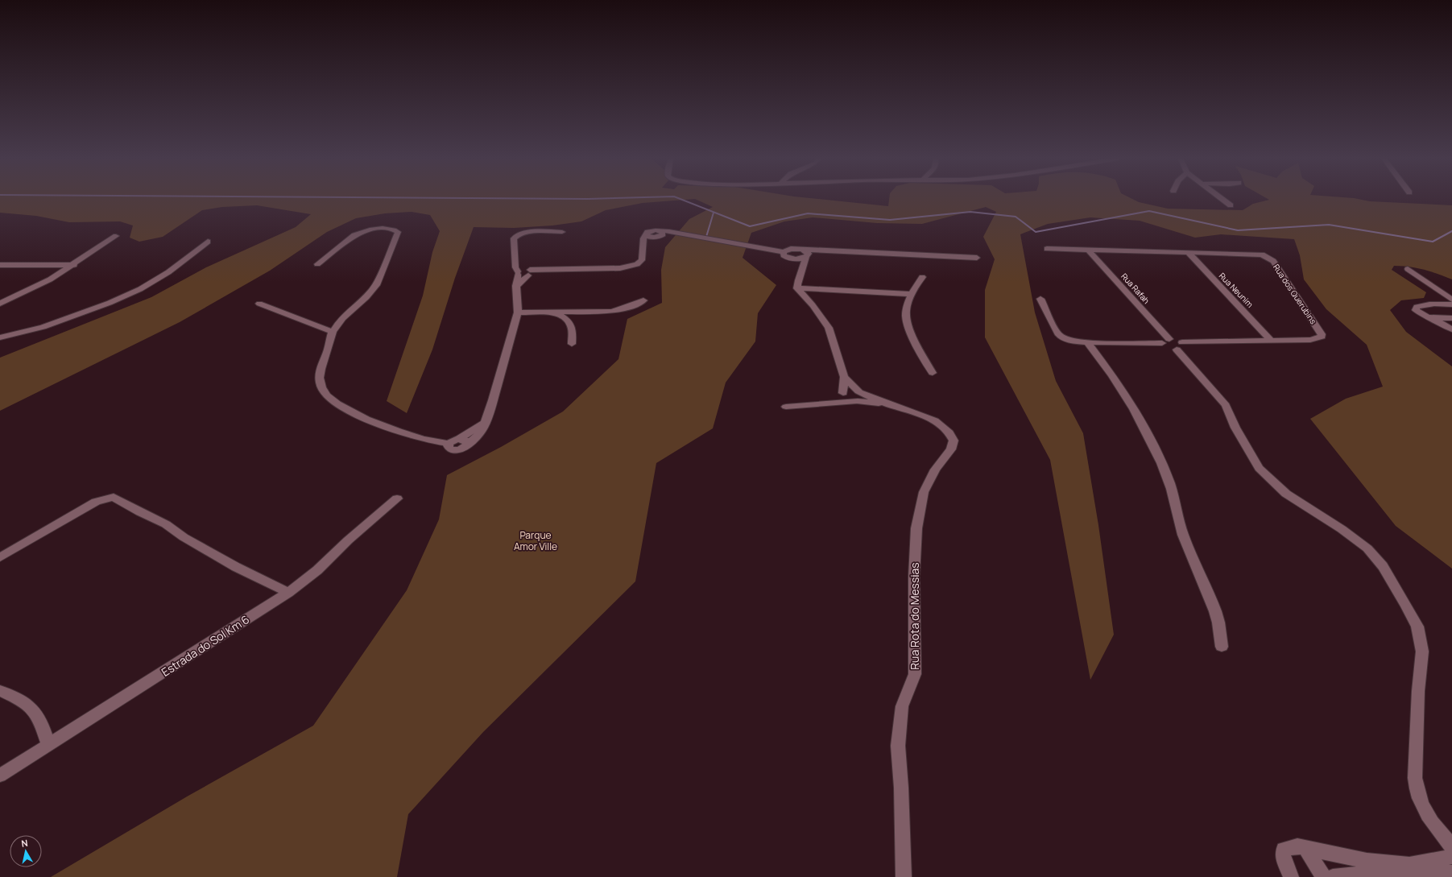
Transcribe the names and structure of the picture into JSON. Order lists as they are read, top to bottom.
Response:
{
  "streets": {
    "street": [
      "Rua Rafah",
      "Rua Neunim",
      "Rua dos Querubins",
      "Rua Rota do Messias",
      "Estrada do Sol Km 6"
    ]
  },
  "crossings": [
    ["Rua Rafah", "Rua dos Querubins"],
    ["Rua Neunim", "Rua dos Querubins"]
  ],
  "parks": ["Parque Amor Ville"],
  "north": "top"
}
